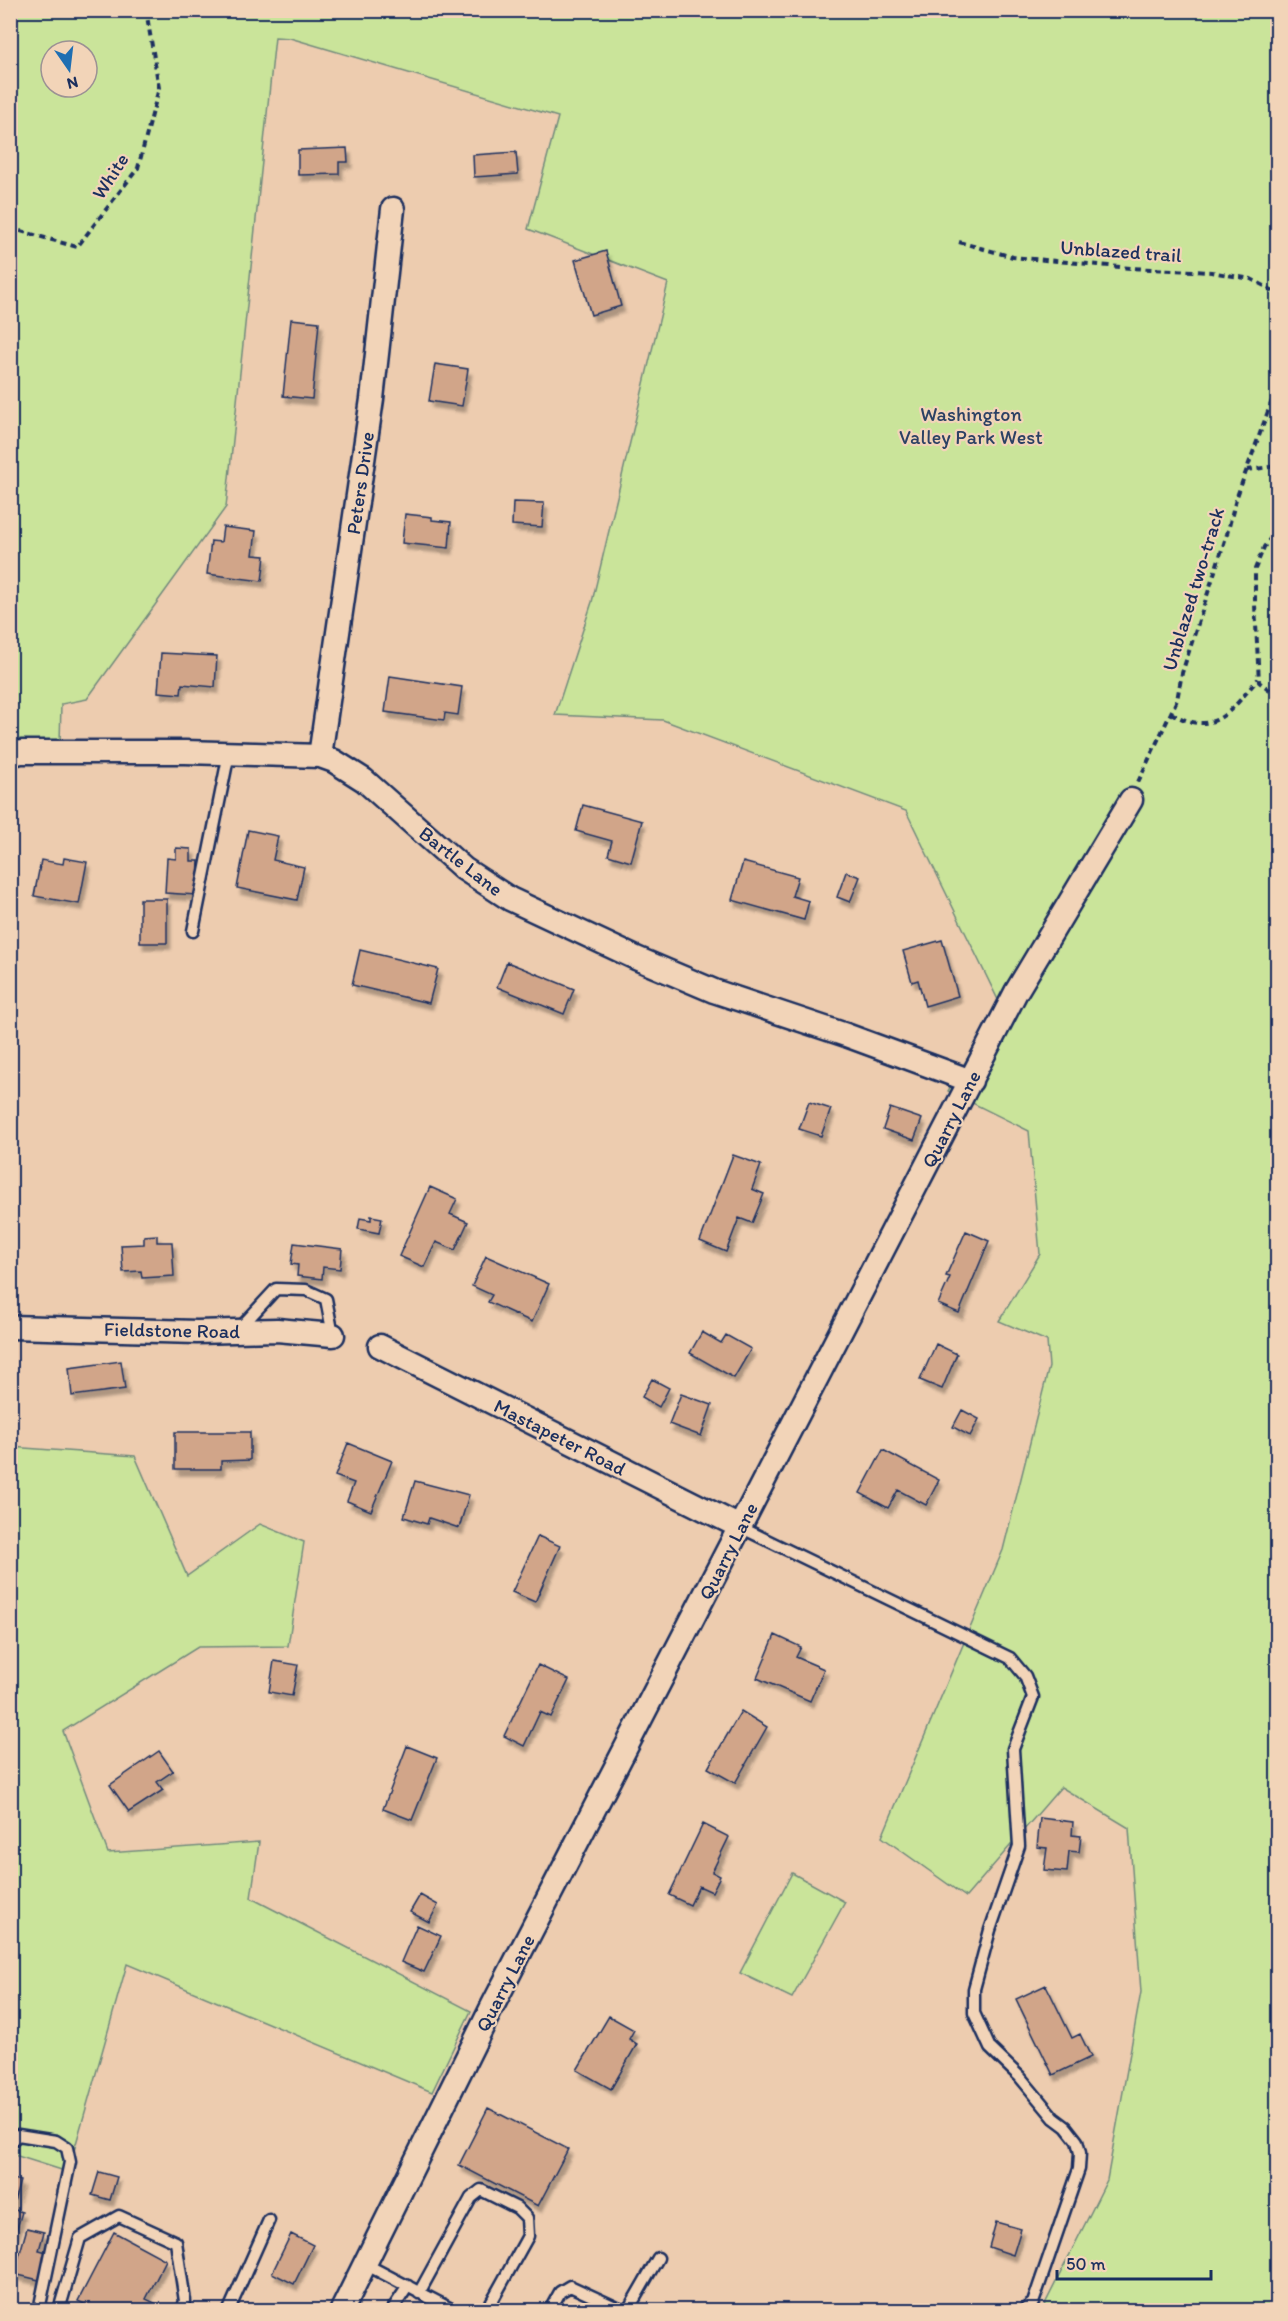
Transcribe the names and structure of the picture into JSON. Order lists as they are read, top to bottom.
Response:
{
  "streets": {
    "street": [
      "Peters Drive",
      "Bartle Lane",
      "Quarry Lane",
      "Fieldstone Road",
      "Mastapeter Road"
    ],
    "path": ["White", "Unblazed trail", "Unblazed two-track"]
  },
  "crossings": [
    ["Peters Drive", "Bartle Lane"],
    ["Unblazed two-track", "Quarry Lane"],
    ["Bartle Lane", "Quarry Lane"],
    ["Quarry Lane", "Mastapeter Road"]
  ],
  "parks": ["Washington Valley Park West"],
  "scale_bar": "50 m",
  "north": "bottom"
}
